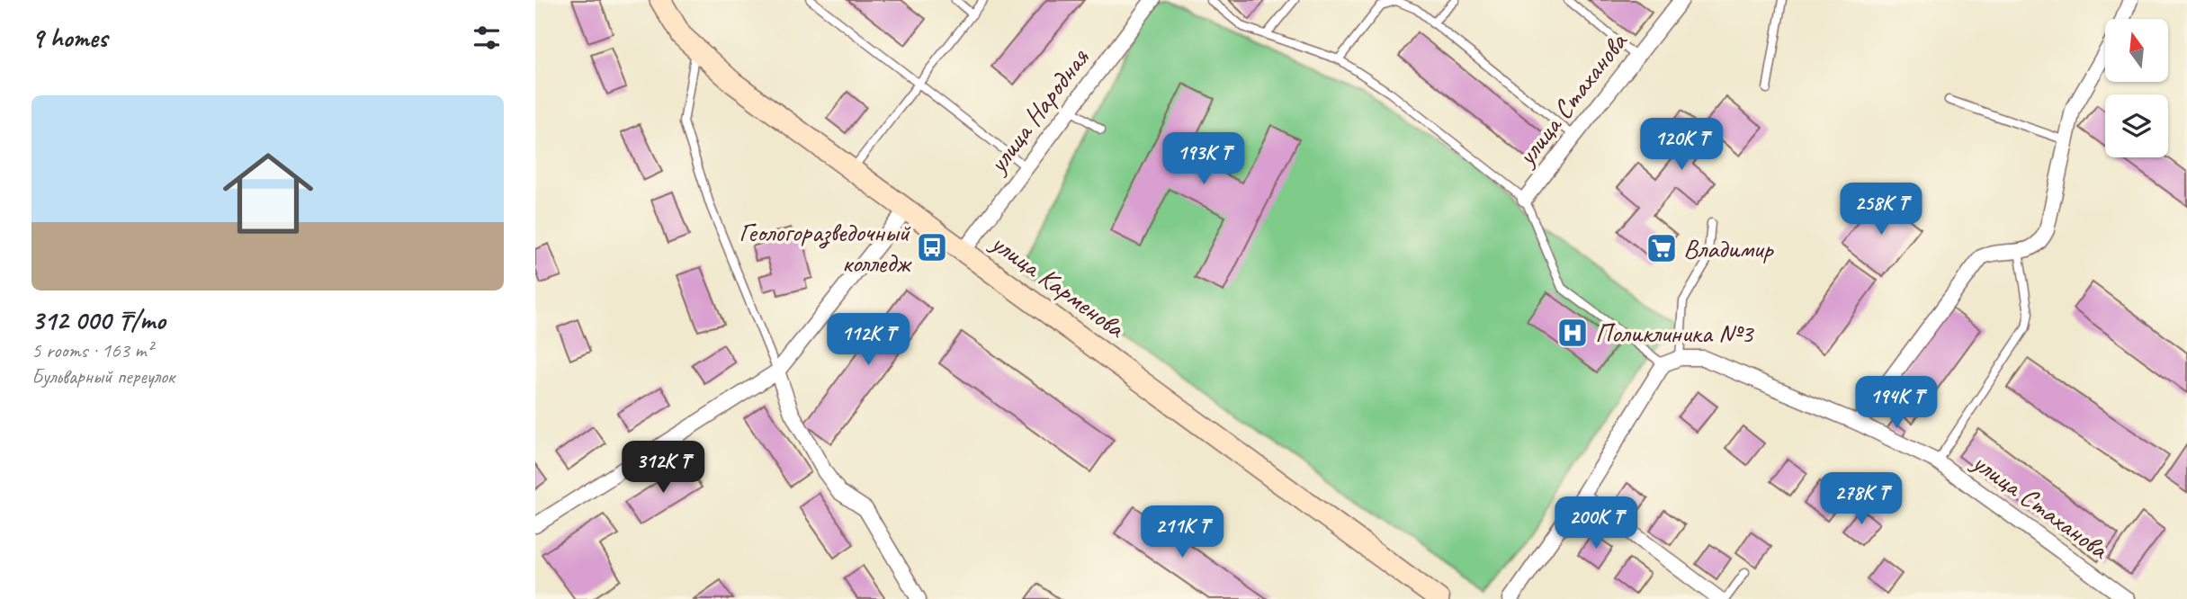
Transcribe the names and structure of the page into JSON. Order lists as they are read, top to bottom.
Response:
{
  "streets": {
    "street": ["улица Стаханова", "улица Народная", "улица Карменова"]
  },
  "crossings": [
    ["улица Народная", "улица Карменова"]
  ],
  "places": {
    "bus stop": ["Геологоразведочный колледж"],
    "supermarket": ["Владимир"],
    "hospital": ["Поликлиника №3"]
  },
  "north": "top",
  "page": {
    "heading": "9 homes",
    "list": [
      {
        "name": "312 000 ₸/mo",
        "note": "5 rooms · 163 m² · Бульварный переулок"
      }
    ],
    "price": [
      "120K ₸",
      "193K ₸",
      "258K ₸",
      "112K ₸",
      "194K ₸",
      "312K ₸",
      "278K ₸",
      "200K ₸",
      "211K ₸"
    ]
  }
}
